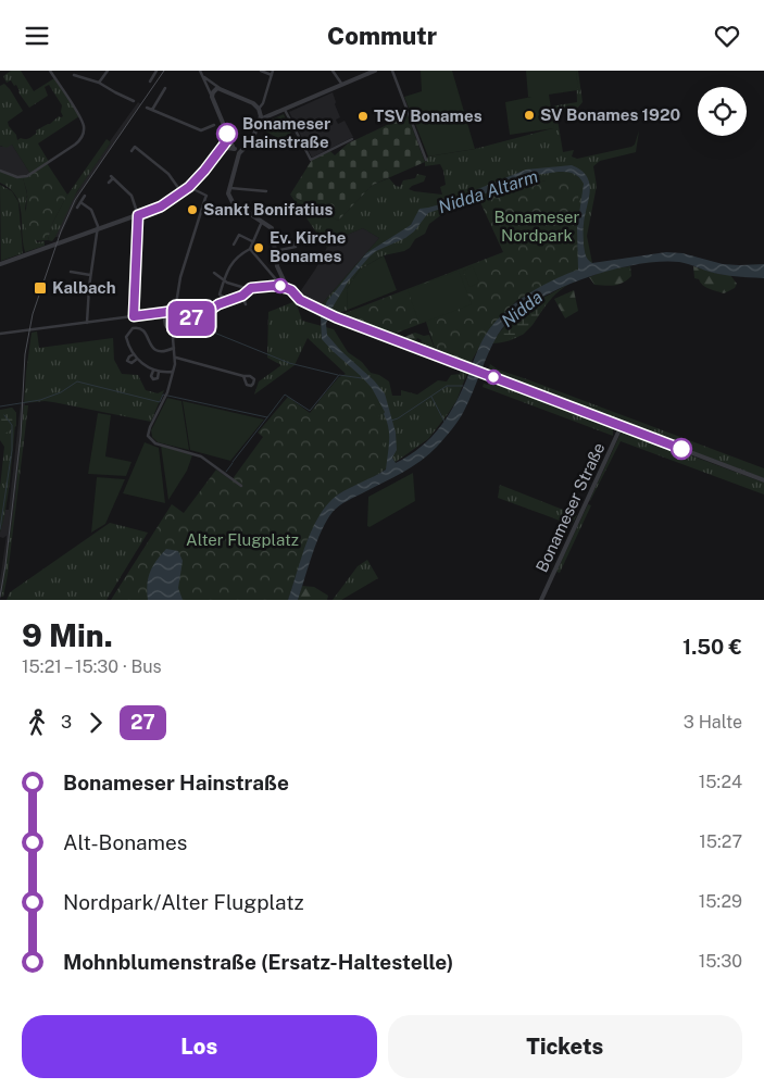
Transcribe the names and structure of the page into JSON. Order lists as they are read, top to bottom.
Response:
{
  "streets": {
    "street": ["Bonameser Straße"]
  },
  "water": ["Nidda Altarm", "Nidda"],
  "parks": ["Bonameser Nordpark", "Alter Flugplatz"],
  "places": {
    "other": [
      "SV Bonames 1920",
      "TSV Bonames",
      "Bonameser Hainstraße",
      "Sankt Bonifatius",
      "Ev. Kirche Bonames"
    ],
    "transit": ["Kalbach"]
  },
  "lines": ["bus line 27"],
  "page": {
    "header": "Commutr",
    "on_map": "27",
    "heading": ["9 Min.", "15:21 – 15:30 · Bus", "1.50 €"],
    "legs": ["3", "27", "3 Halte"],
    "list": [
      {
        "name": "Bonameser Hainstraße",
        "value": "15:24"
      },
      {
        "name": "Alt-Bonames",
        "value": "15:27"
      },
      {
        "name": "Nordpark/Alter Flugplatz",
        "value": "15:29"
      },
      {
        "name": "Mohnblumenstraße (Ersatz-Haltestelle)",
        "value": "15:30"
      }
    ],
    "buttons": ["Los", "Tickets"]
  }
}
